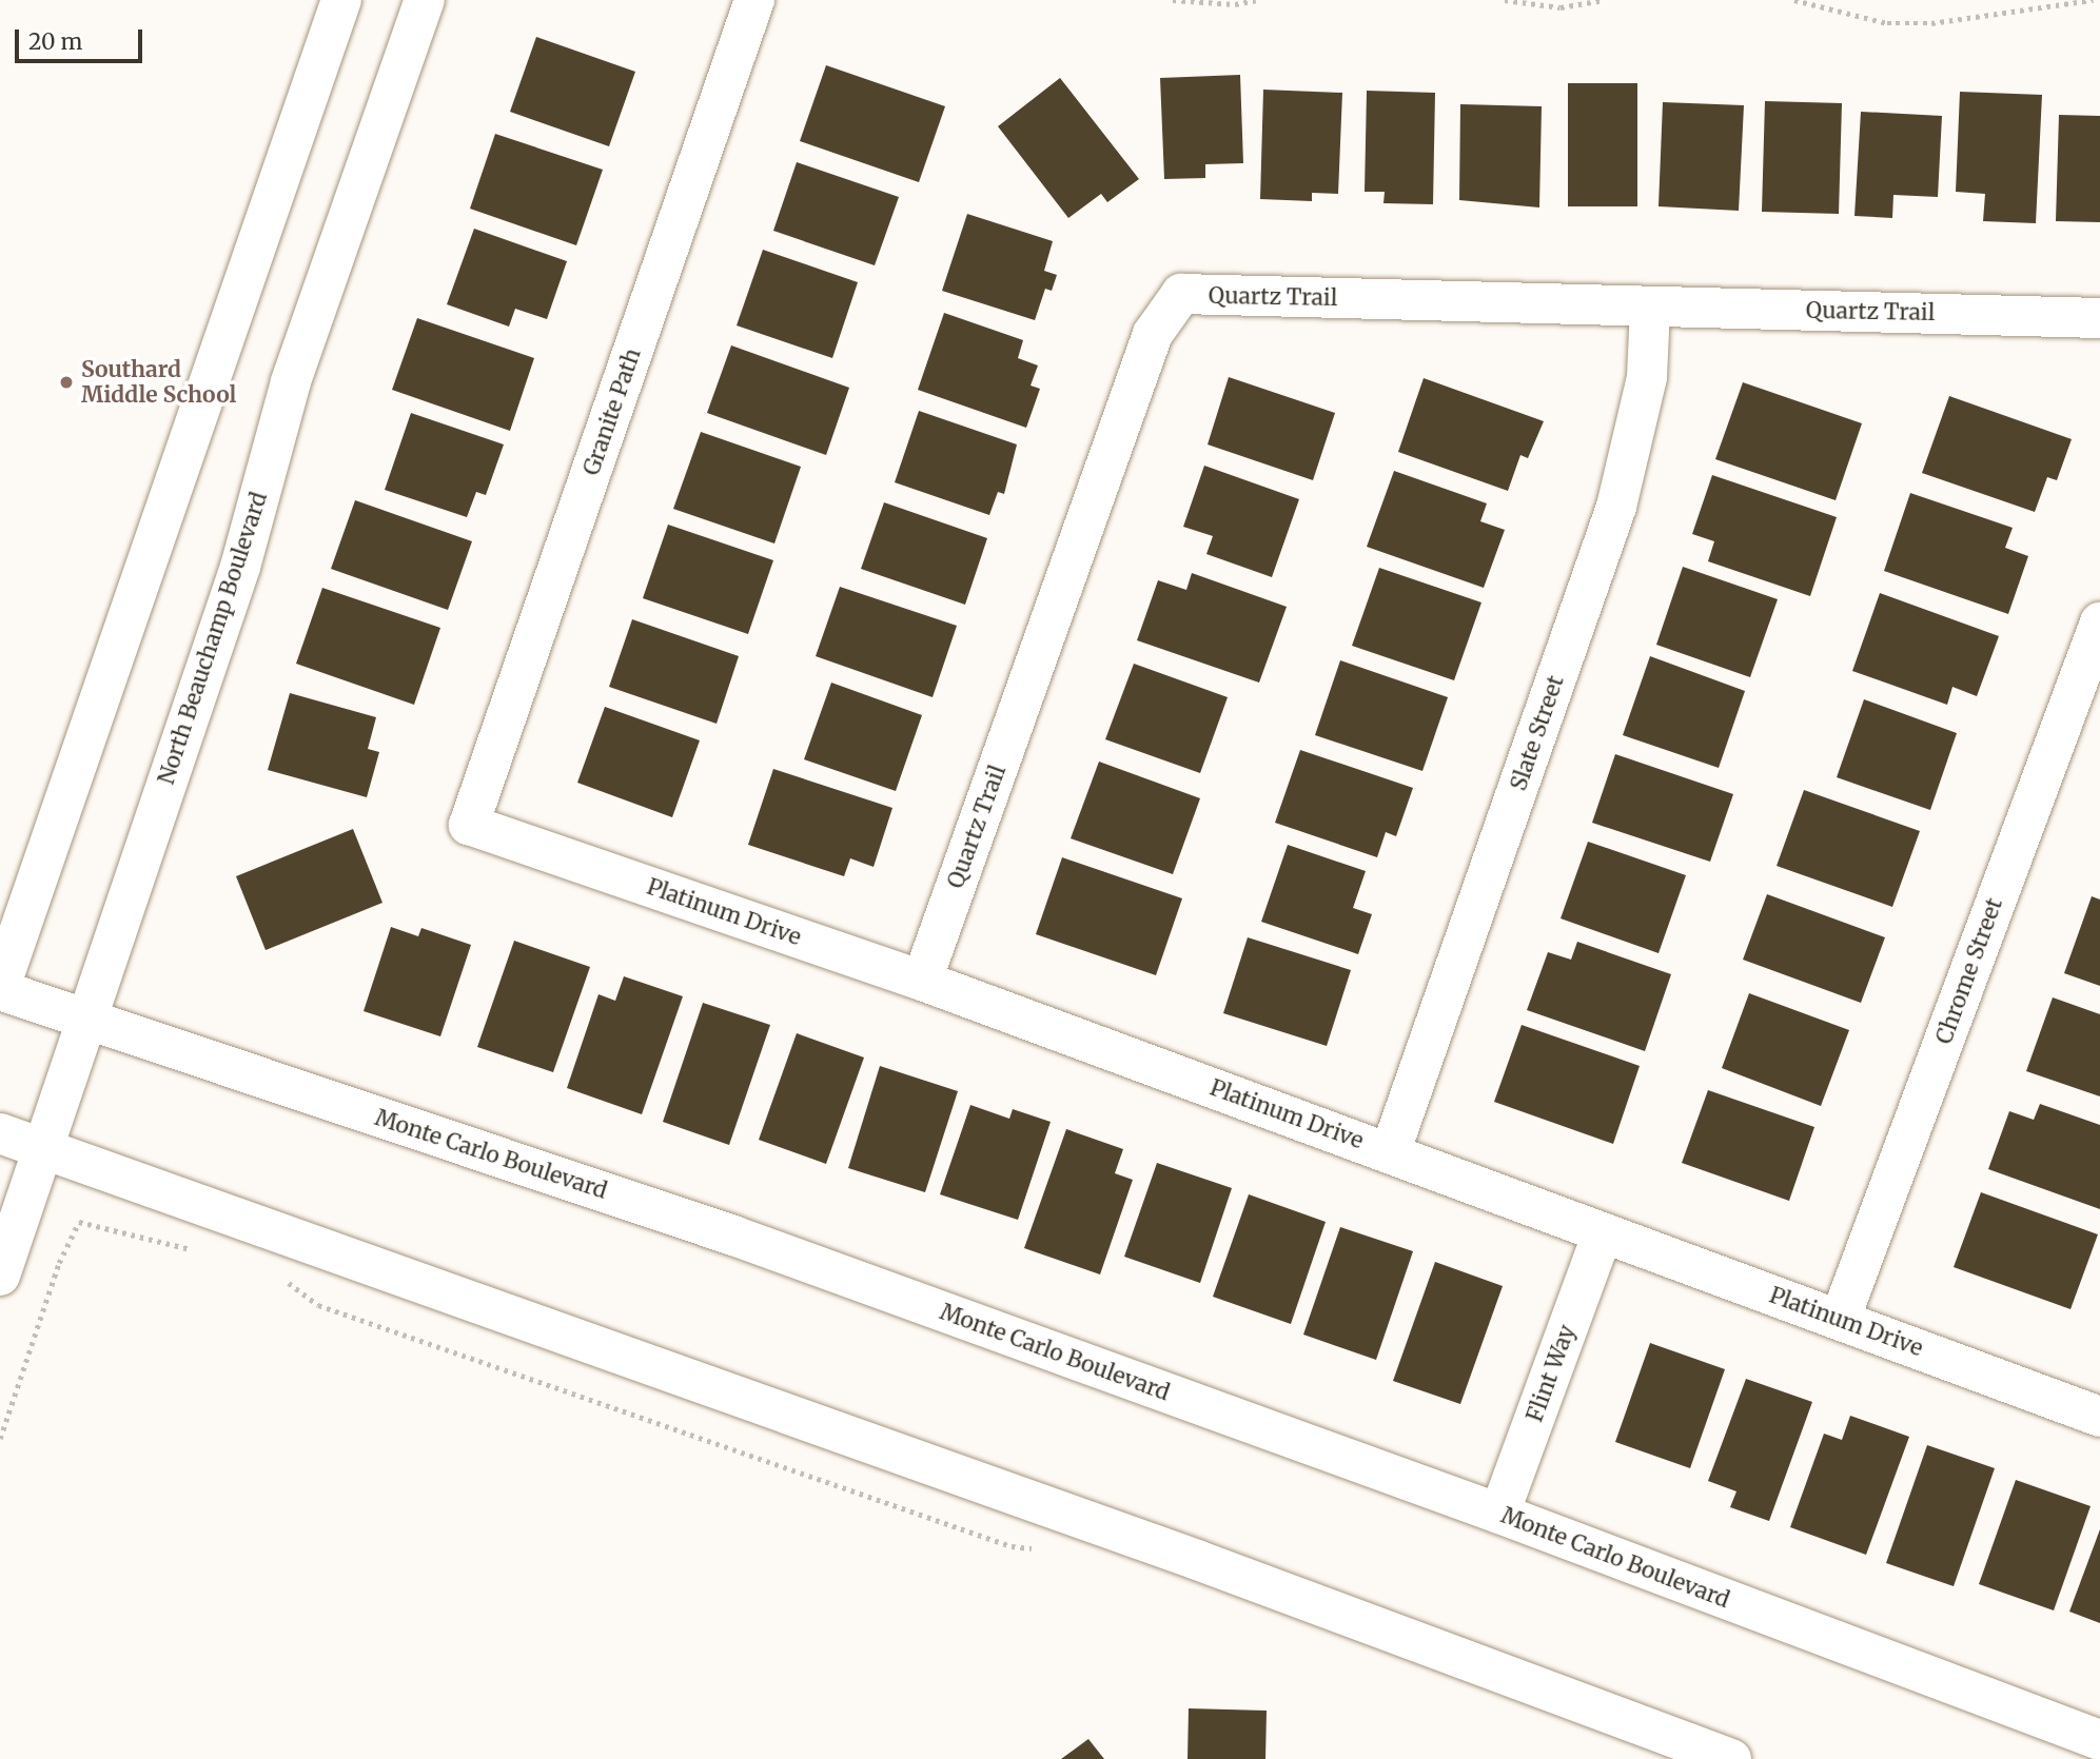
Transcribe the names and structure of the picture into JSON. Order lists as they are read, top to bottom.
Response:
{
  "streets": {
    "street": [
      "Quartz Trail",
      "Granite Path",
      "North Beauchamp Boulevard",
      "Slate Street",
      "Platinum Drive",
      "Chrome Street",
      "Monte Carlo Boulevard",
      "Flint Way"
    ]
  },
  "crossings": [
    ["Quartz Trail", "Slate Street"],
    ["Quartz Trail", "Platinum Drive"],
    ["Granite Path", "Platinum Drive"],
    ["North Beauchamp Boulevard", "Monte Carlo Boulevard"],
    ["Slate Street", "Platinum Drive"],
    ["Platinum Drive", "Chrome Street"],
    ["Platinum Drive", "Flint Way"],
    ["Monte Carlo Boulevard", "Flint Way"]
  ],
  "places": ["Southard Middle School"],
  "scale_bar": "20 m"
}
